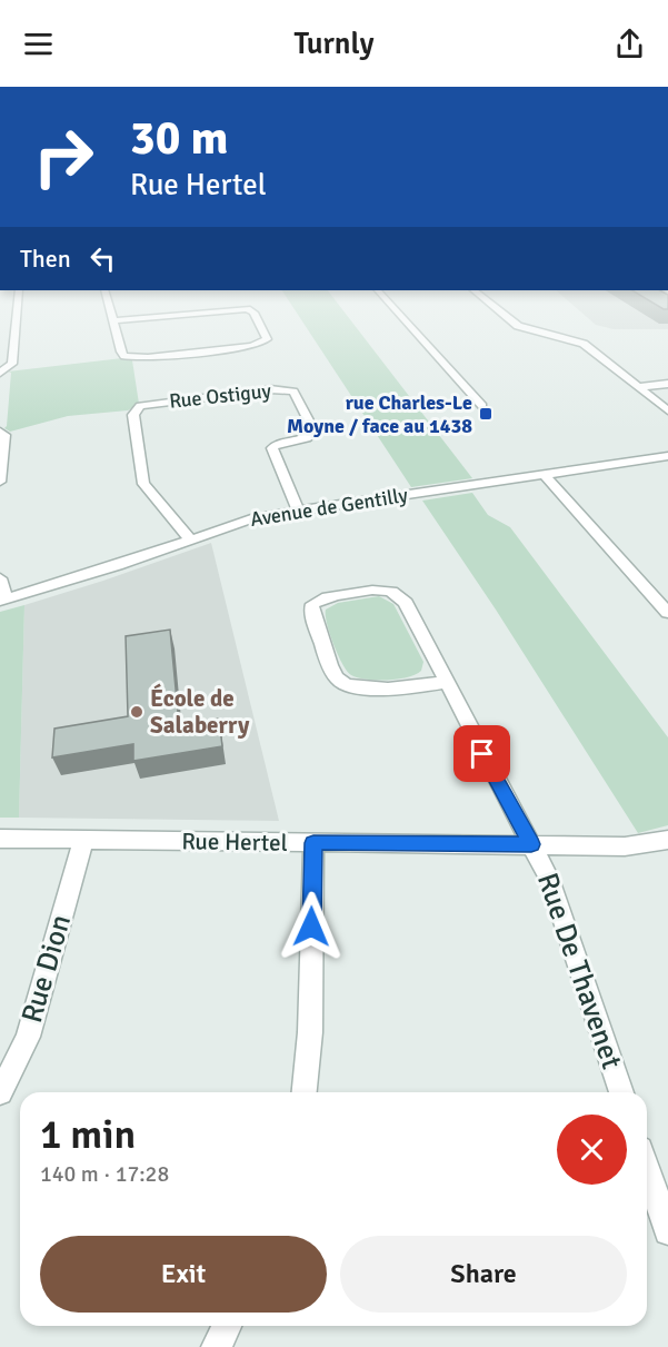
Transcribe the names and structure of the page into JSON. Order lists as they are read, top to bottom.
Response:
{
  "streets": {
    "street": [
      "Rue Ostiguy",
      "Avenue de Gentilly",
      "Rue Hertel",
      "Rue Dion",
      "Rue De Thavenet"
    ]
  },
  "crossings": [
    ["Rue Ostiguy", "Avenue de Gentilly"],
    ["Rue Hertel", "Rue Dion"],
    ["Rue Hertel", "Rue De Thavenet"]
  ],
  "places": {
    "transit": ["rue Charles-Le Moyne / face au 1438"],
    "other": ["École de Salaberry"]
  },
  "page": {
    "header": "Turnly",
    "turn": ["30 m", "Rue Hertel"],
    "then": "Then",
    "heading": ["1 min", "140 m · 17:28"],
    "buttons": ["Exit", "Share"]
  }
}
